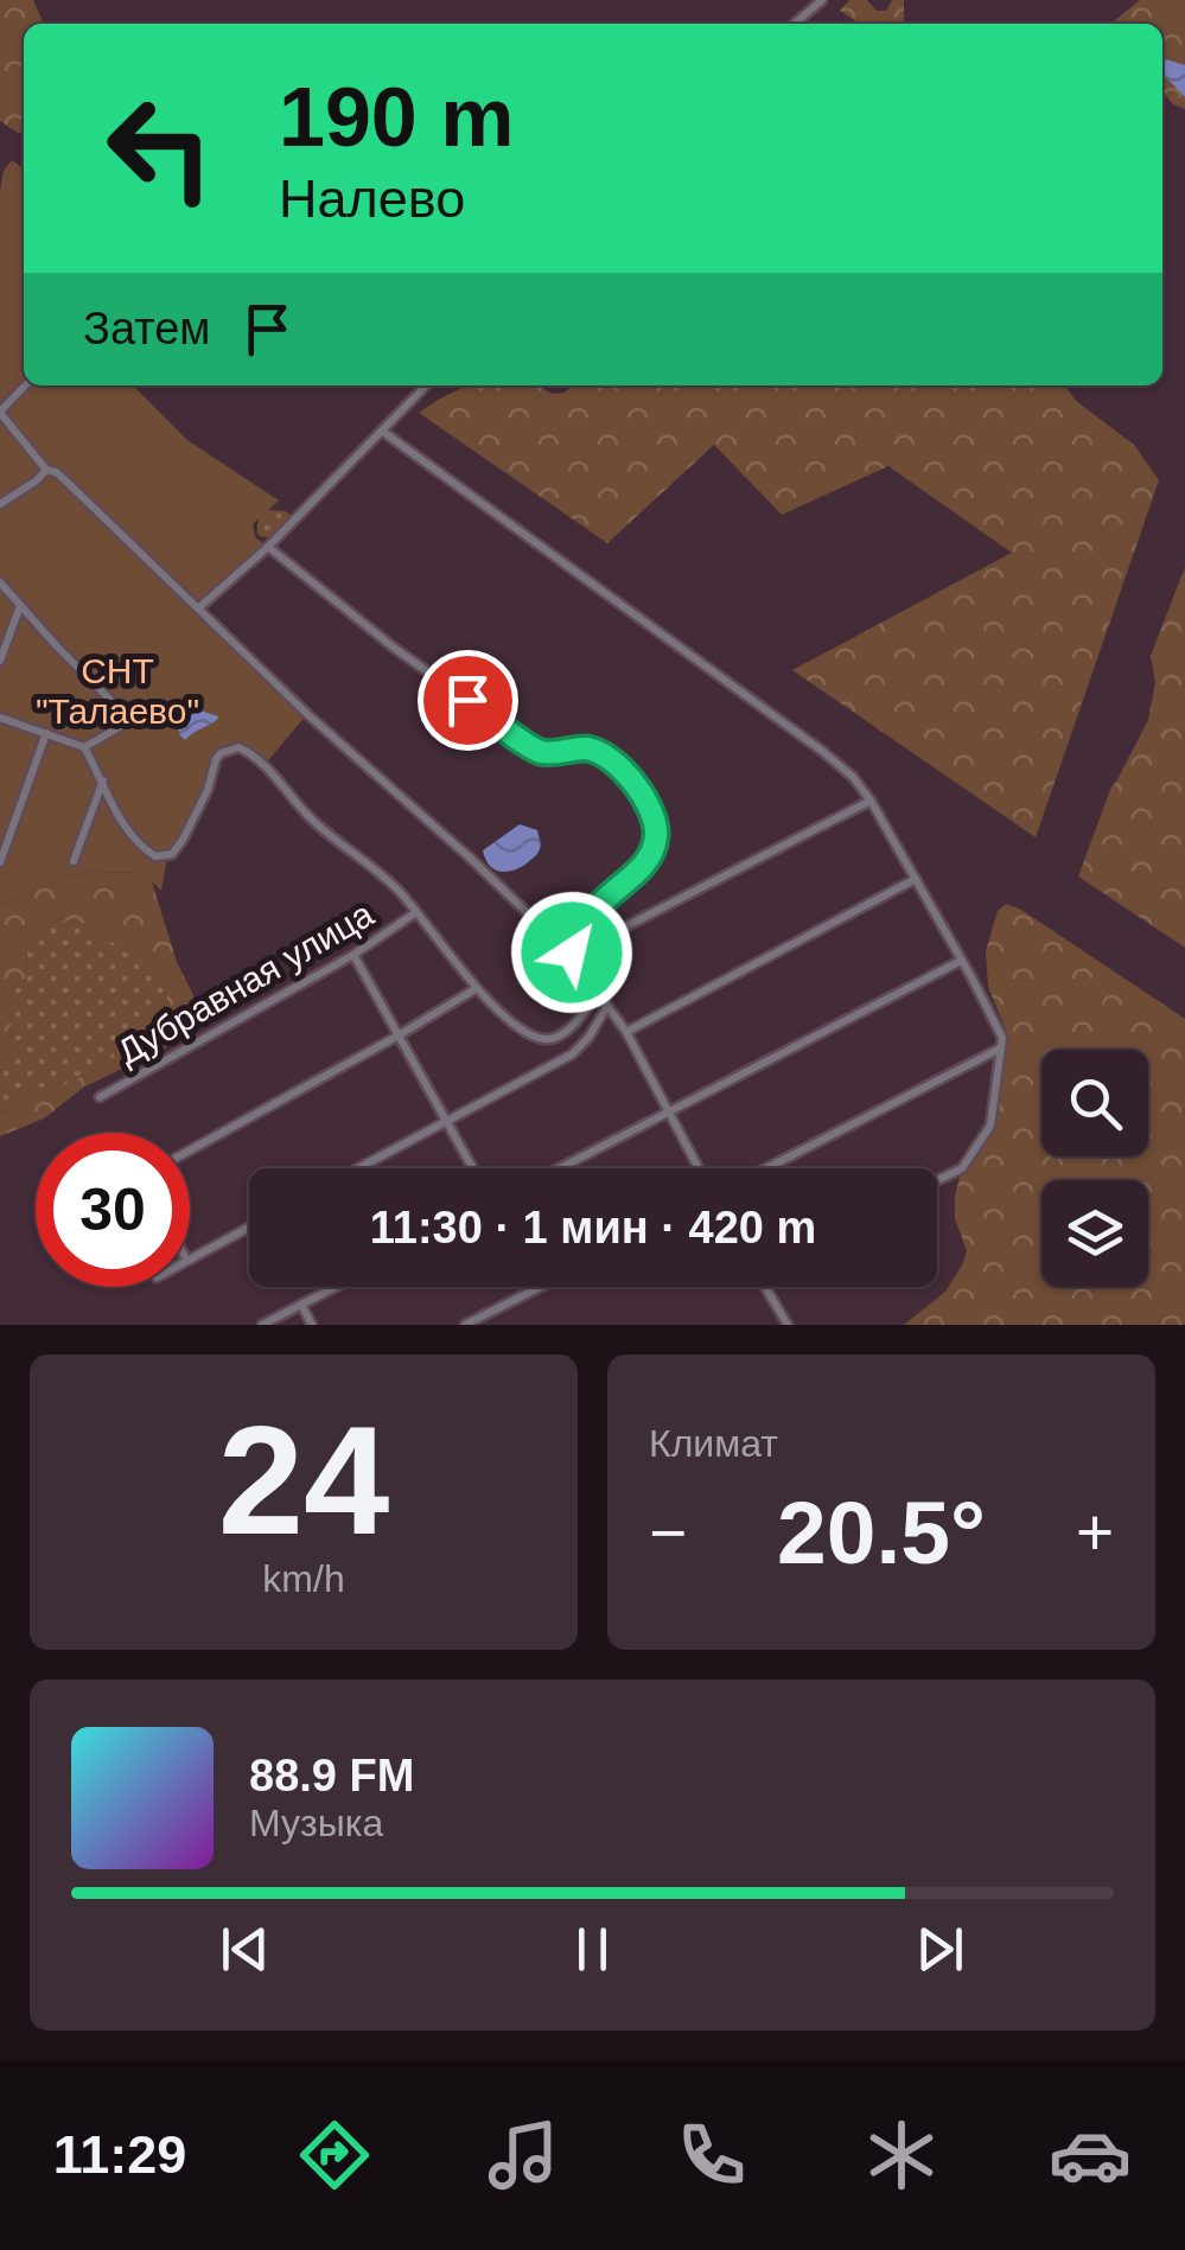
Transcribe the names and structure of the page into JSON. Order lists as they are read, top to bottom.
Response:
{
  "streets": {
    "street": ["Дубравная улица"]
  },
  "parks": ["СНТ \"Талаево\""],
  "page": {
    "turn": ["190 m", "Налево"],
    "then": "Затем",
    "limit": "30",
    "trip": "11:30 · 1 мин · 420 m",
    "tile": [
      ["24", "km/h"],
      "Климат"
    ],
    "heat": ["−", "20.5°", "+"],
    "song": ["88.9 FM", "Музыка"],
    "tabs": "11:29"
  }
}
